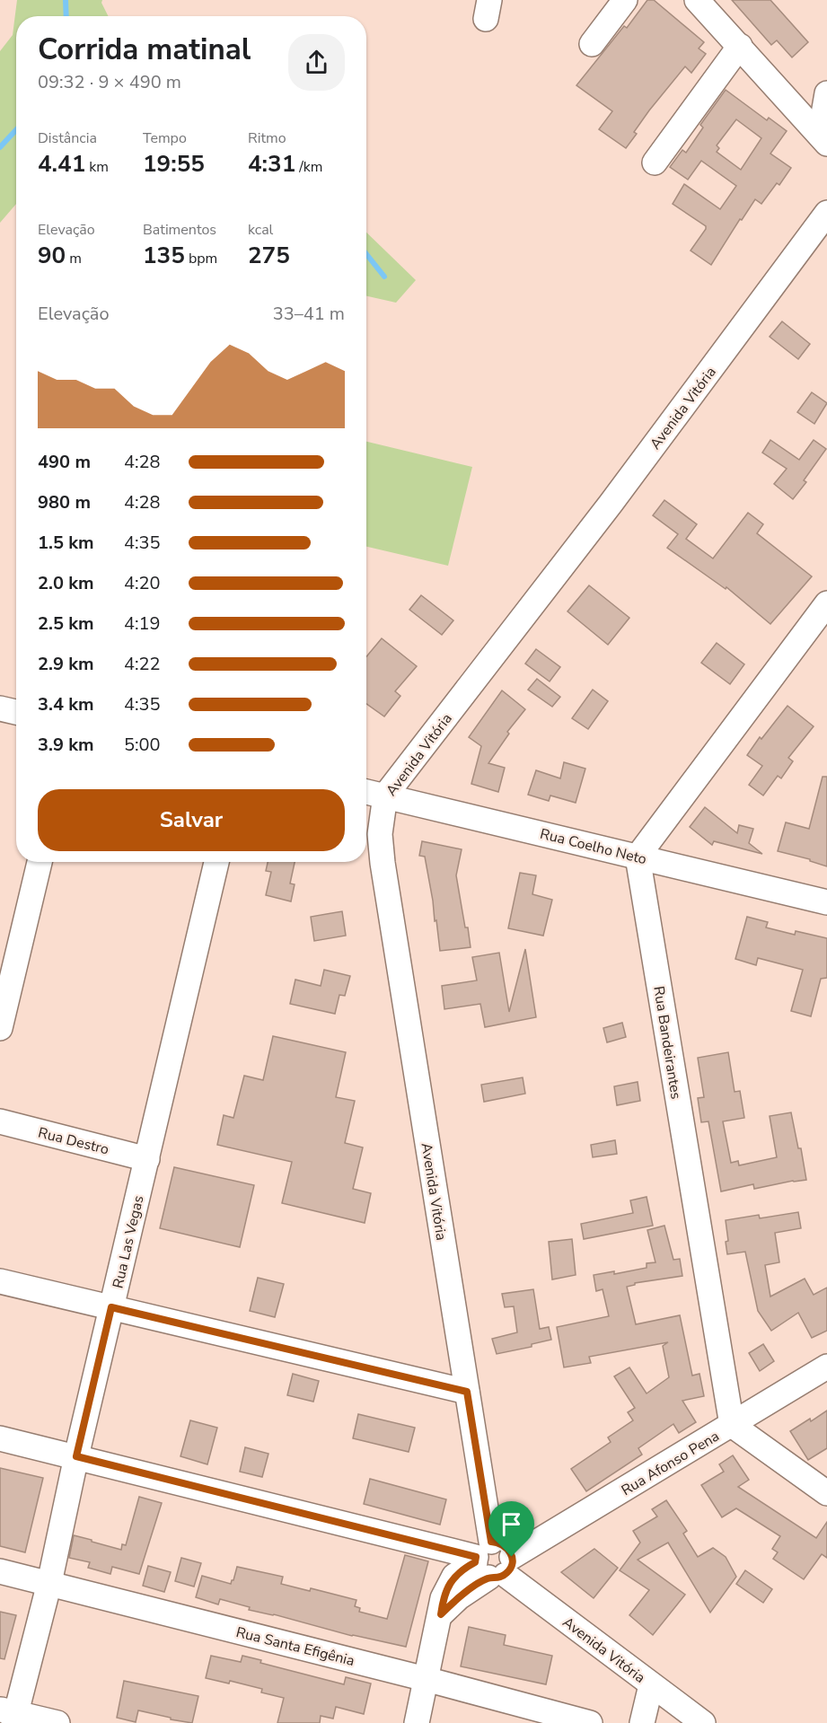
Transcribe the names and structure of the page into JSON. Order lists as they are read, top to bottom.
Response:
{
  "streets": {
    "street": [
      "Avenida Vitória",
      "Rua Coelho Neto",
      "Rua Bandeirantes",
      "Rua Destro",
      "Rua Las Vegas",
      "Rua Afonso Pena",
      "Rua Santa Efigênia"
    ]
  },
  "crossings": [
    ["Avenida Vitória", "Rua Coelho Neto"],
    ["Avenida Vitória", "Rua Afonso Pena"],
    ["Rua Coelho Neto", "Rua Bandeirantes"],
    ["Rua Bandeirantes", "Rua Afonso Pena"],
    ["Rua Destro", "Rua Las Vegas"],
    ["Rua Las Vegas", "Rua Santa Efigênia"],
    ["Rua Afonso Pena", "Rua Santa Efigênia"]
  ],
  "page": {
    "heading": ["Corrida matinal", "09:32 · 9 × 490 m"],
    "stats": [
      ["Distância", "4.41 km"],
      ["Tempo", "19:55"],
      ["Ritmo", "4:31 /km"],
      ["Elevação", "90 m"],
      ["Batimentos", "135 bpm"],
      ["kcal", "275"]
    ],
    "chart": ["Elevação", "33–41 m"],
    "list": [
      {
        "name": "490 m",
        "note": "4:28"
      },
      {
        "name": "980 m",
        "note": "4:28"
      },
      {
        "name": "1.5 km",
        "note": "4:35"
      },
      {
        "name": "2.0 km",
        "note": "4:20"
      },
      {
        "name": "2.5 km",
        "note": "4:19"
      },
      {
        "name": "2.9 km",
        "note": "4:22"
      },
      {
        "name": "3.4 km",
        "note": "4:35"
      },
      {
        "name": "3.9 km",
        "note": "5:00"
      }
    ],
    "buttons": "Salvar"
  }
}
